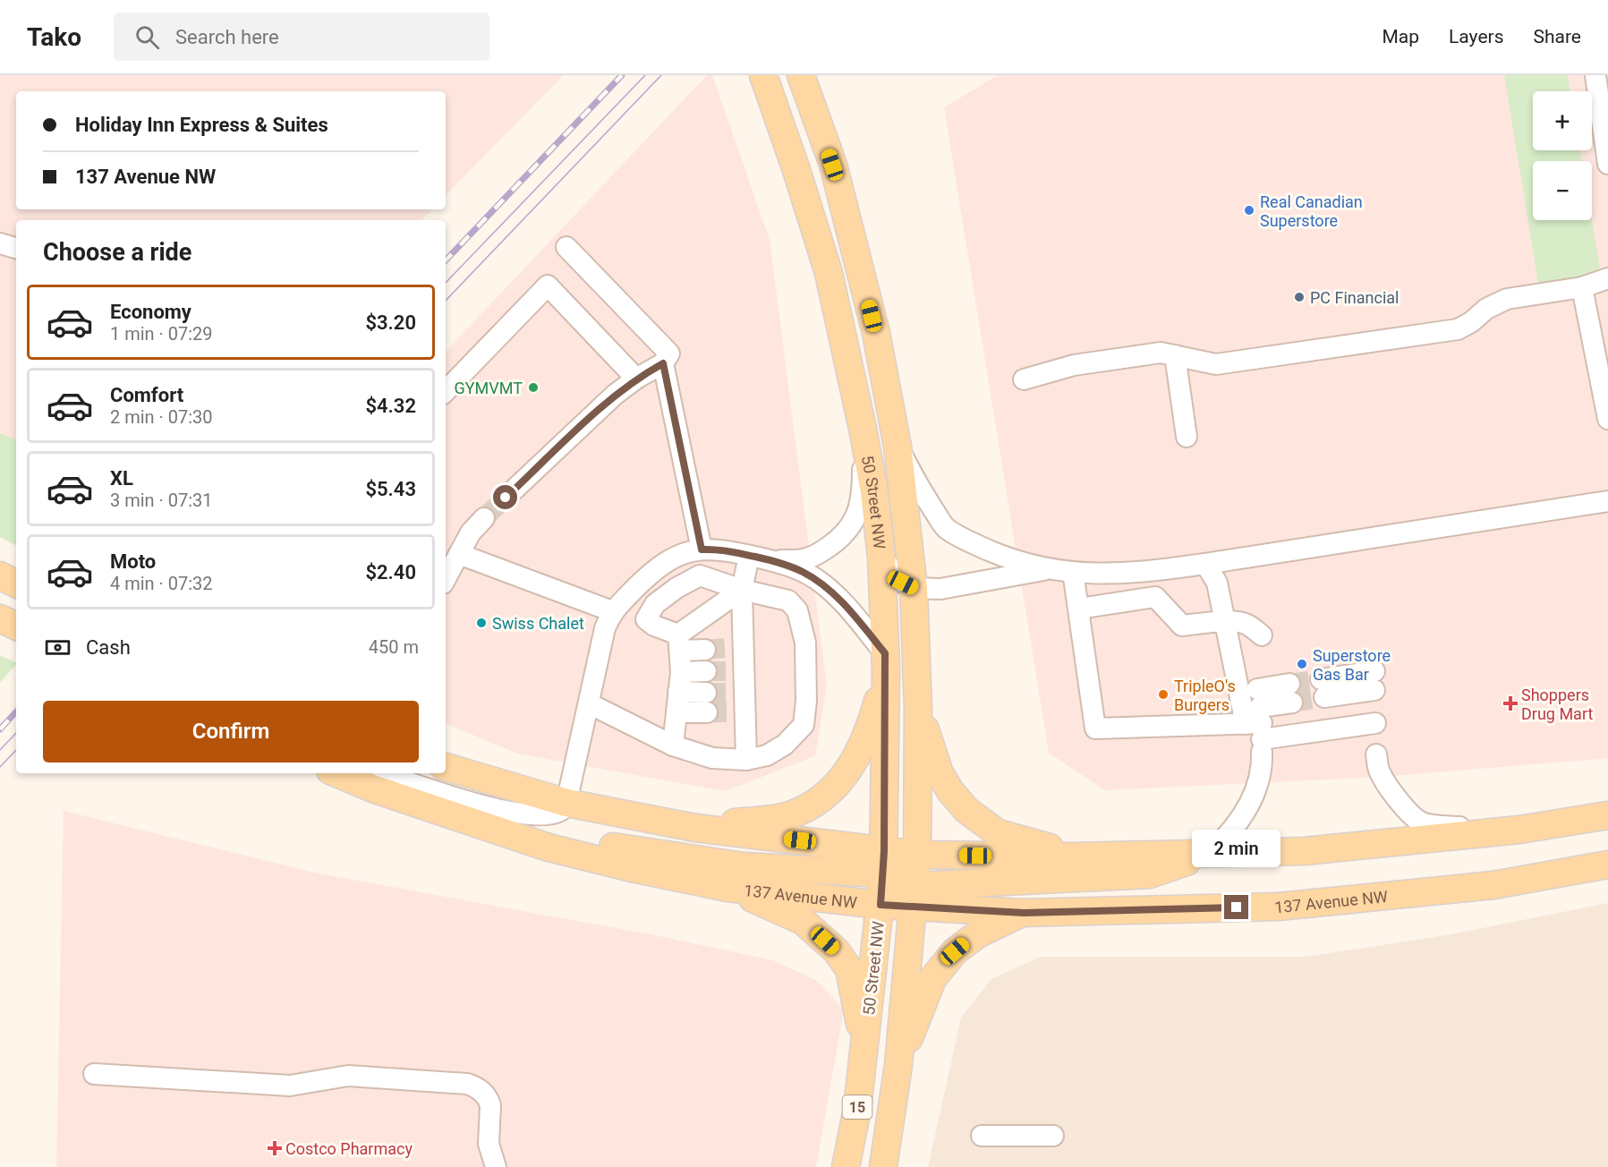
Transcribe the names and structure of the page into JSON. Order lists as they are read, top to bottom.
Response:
{
  "streets": {
    "main road": ["50 Street NW", "137 Avenue NW", "15"]
  },
  "crossings": [
    ["50 Street NW", "137 Avenue NW"]
  ],
  "places": {
    "other": [
      "Real Canadian Superstore",
      "PC Financial",
      "GYMVMT",
      "Swiss Chalet",
      "Superstore Gas Bar",
      "TripleO's Burgers"
    ],
    "health": ["Shoppers Drug Mart", "Costco Pharmacy"]
  },
  "page": {
    "header": "Tako",
    "search": "Search here",
    "nav": ["Map", "Layers", "Share"],
    "map_buttons": ["+", "−"],
    "banner": ["Holiday Inn Express & Suites", "137 Avenue NW"],
    "heading": "Choose a ride",
    "list": [
      {
        "name": "Economy",
        "note": "1 min · 07:29",
        "value": "$3.20"
      },
      {
        "name": "Comfort",
        "note": "2 min · 07:30",
        "value": "$4.32"
      },
      {
        "name": "XL",
        "note": "3 min · 07:31",
        "value": "$5.43"
      },
      {
        "name": "Moto",
        "note": "4 min · 07:32",
        "value": "$2.40"
      }
    ],
    "pay": ["Cash", "450 m"],
    "buttons": "Confirm",
    "bubble": "2 min"
  }
}
